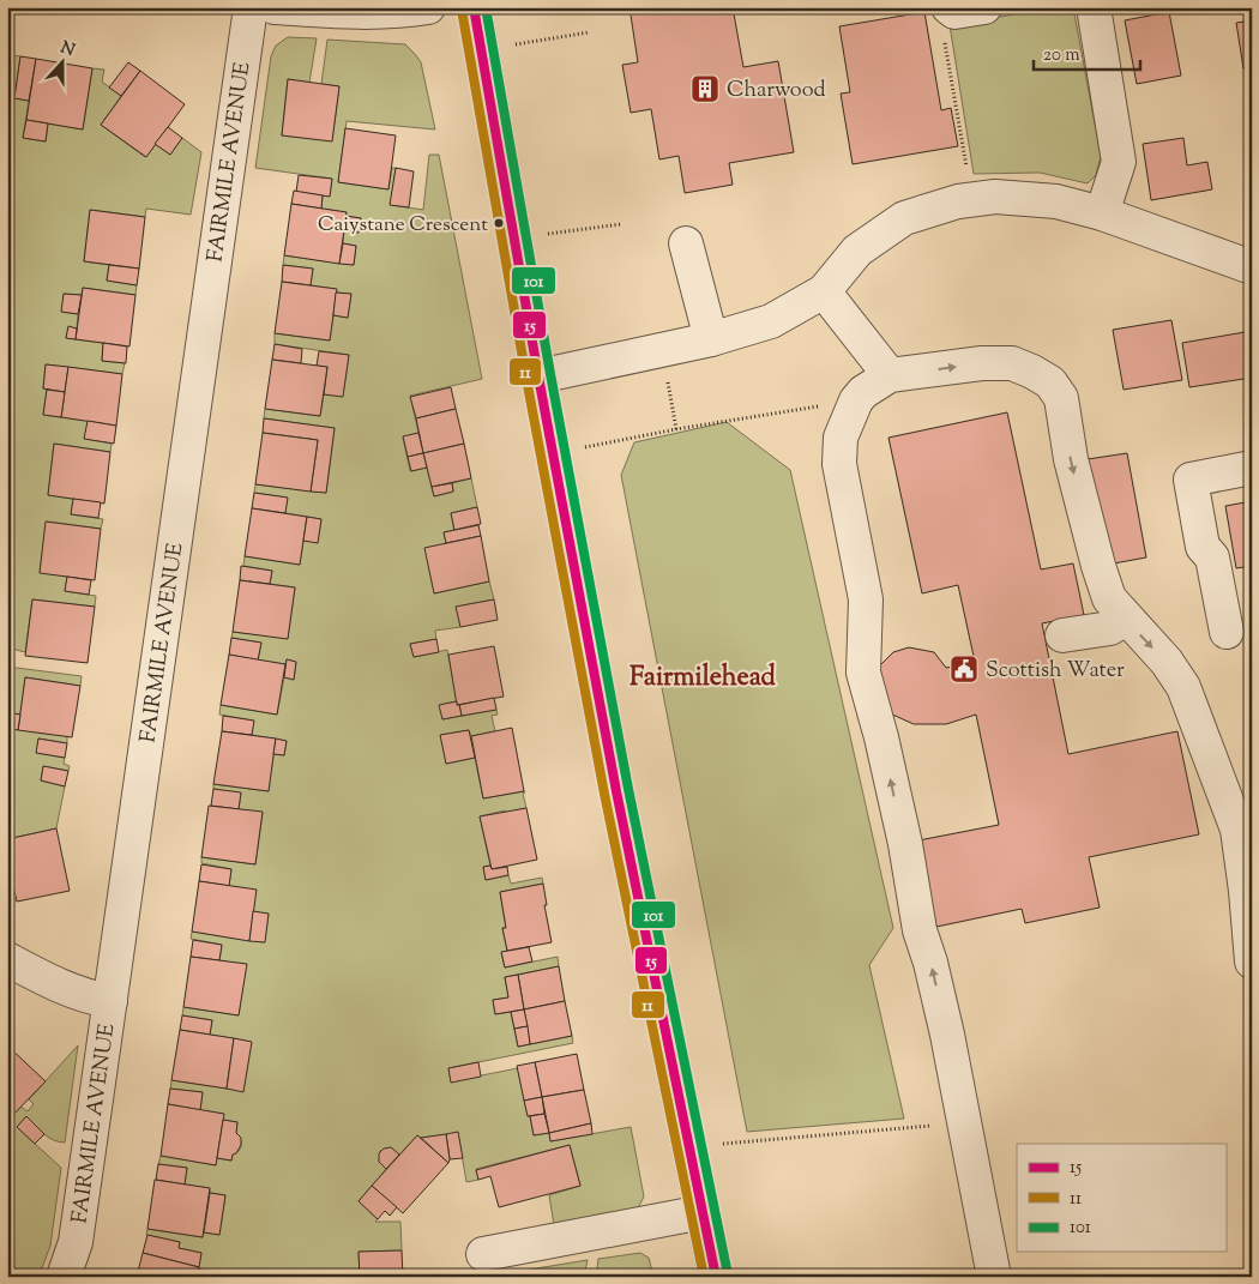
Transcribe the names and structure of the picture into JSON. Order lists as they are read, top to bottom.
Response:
{
  "streets": {
    "street": ["FAIRMILE AVENUE"]
  },
  "districts": ["Fairmilehead"],
  "places": {
    "building": ["Charwood"],
    "other": ["Caiystane Crescent"],
    "public building": ["Scottish Water"]
  },
  "lines": ["transit line 15", "transit line 101", "transit line 11"],
  "legend": ["15", "11", "101"],
  "scale_bar": "20 m",
  "north": "top"
}
